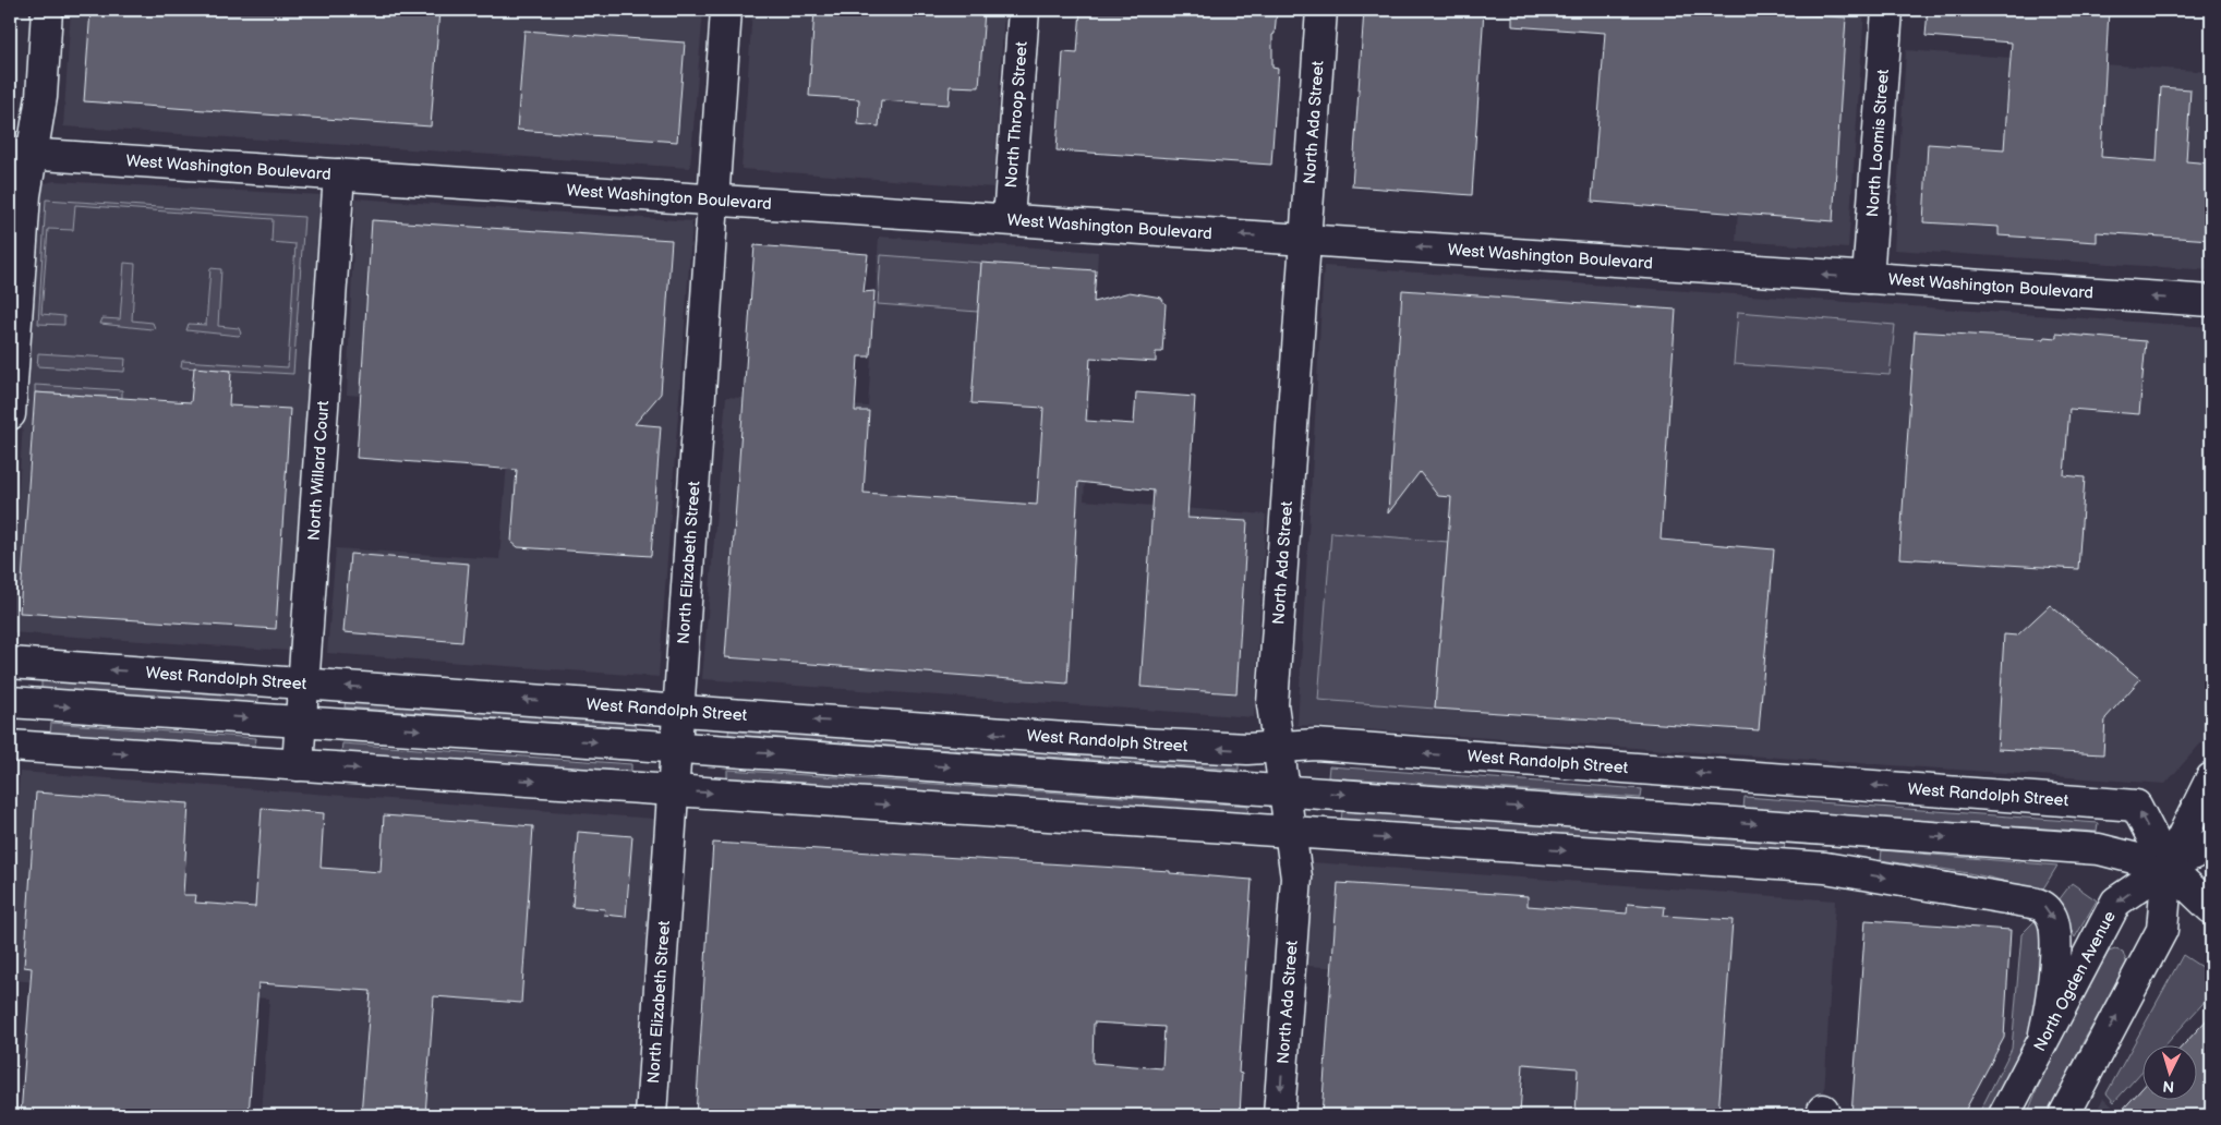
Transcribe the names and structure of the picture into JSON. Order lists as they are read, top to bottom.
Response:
{
  "streets": {
    "street": [
      "North Throop Street",
      "North Ada Street",
      "North Loomis Street",
      "West Washington Boulevard",
      "North Willard Court",
      "North Elizabeth Street",
      "West Randolph Street",
      "North Ogden Avenue"
    ]
  },
  "crossings": [
    ["North Throop Street", "West Washington Boulevard"],
    ["North Ada Street", "West Washington Boulevard"],
    ["North Ada Street", "West Randolph Street"],
    ["North Loomis Street", "West Washington Boulevard"],
    ["West Washington Boulevard", "North Willard Court"],
    ["West Washington Boulevard", "North Elizabeth Street"],
    ["North Willard Court", "West Randolph Street"],
    ["North Elizabeth Street", "West Randolph Street"],
    ["West Randolph Street", "North Ogden Avenue"]
  ],
  "one_way": ["West Washington Boulevard"],
  "north": "bottom"
}
